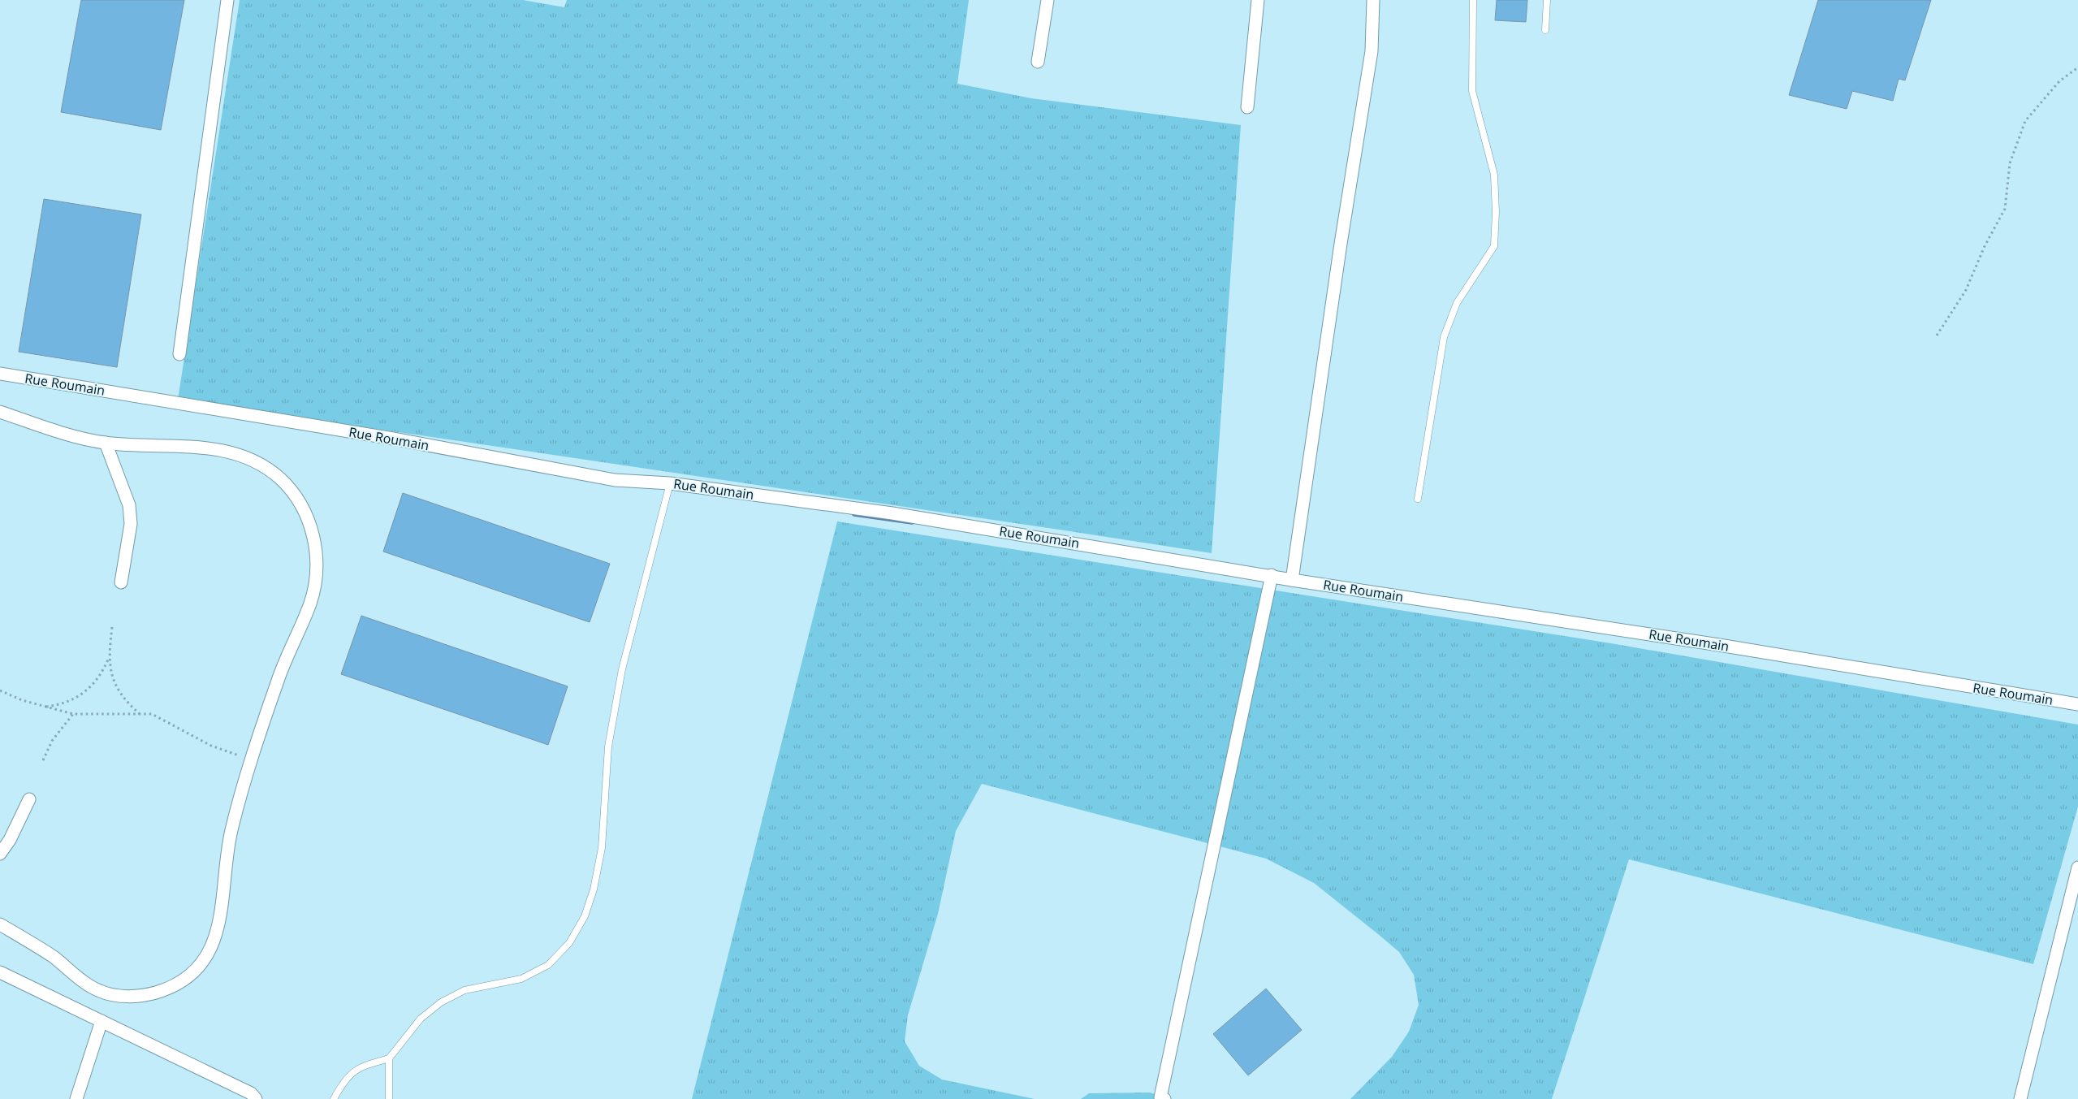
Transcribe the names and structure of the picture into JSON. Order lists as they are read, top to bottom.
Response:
{
  "streets": {
    "street": ["Rue Roumain"]
  }
}
